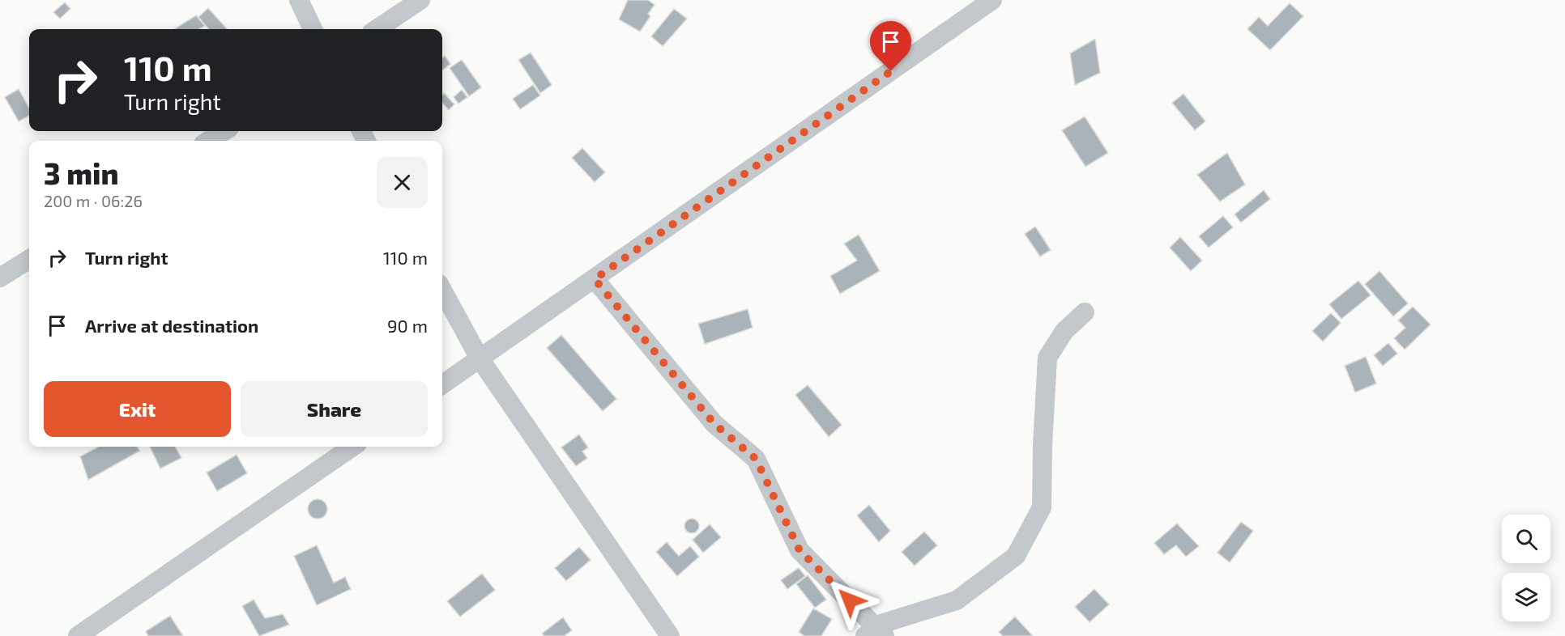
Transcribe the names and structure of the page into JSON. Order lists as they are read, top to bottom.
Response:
{
  "page": {
    "turn": ["110 m", "Turn right"],
    "heading": ["3 min", "200 m · 06:26"],
    "list": [
      {
        "name": "Turn right",
        "value": "110 m"
      },
      {
        "name": "Arrive at destination",
        "value": "90 m"
      }
    ],
    "buttons": ["Exit", "Share"]
  }
}
